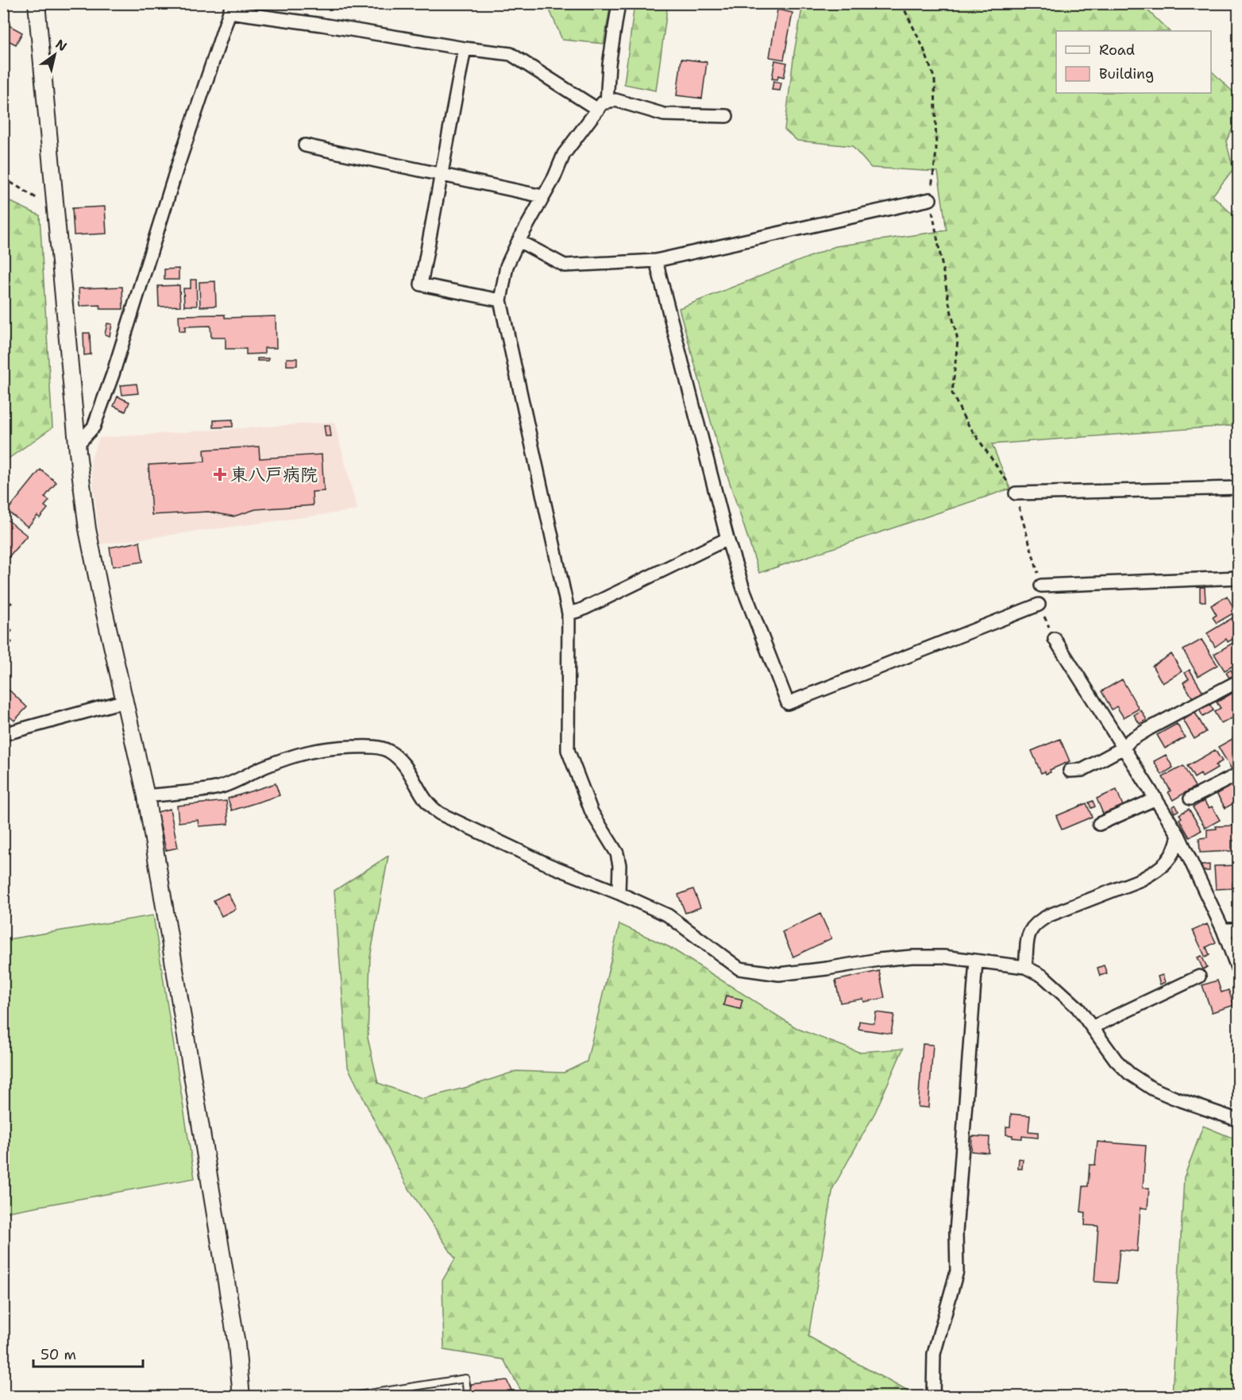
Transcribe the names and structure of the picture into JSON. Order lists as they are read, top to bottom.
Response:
{
  "places": {
    "health": ["東八戸病院"]
  },
  "legend": ["Road", "Building"],
  "scale_bar": "50 m",
  "north": "top right"
}
